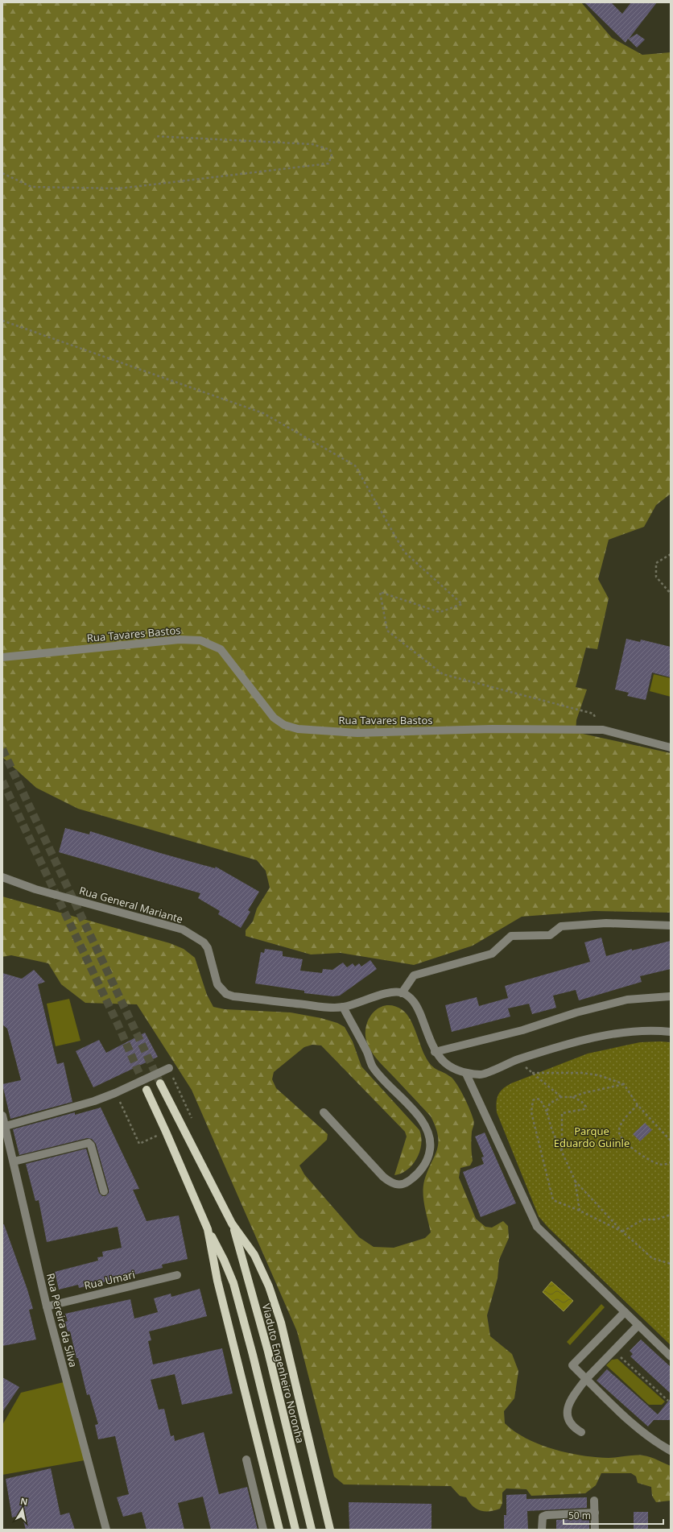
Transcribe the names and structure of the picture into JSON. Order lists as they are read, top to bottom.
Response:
{
  "streets": {
    "main road": ["Viaduto Engenheiro Noronha"],
    "street": [
      "Rua Tavares Bastos",
      "Rua General Mariante",
      "Rua Umari",
      "Rua Pereira da Silva"
    ]
  },
  "crossings": [
    ["Rua Umari", "Rua Pereira da Silva"]
  ],
  "parks": ["Parque Eduardo Guinle"],
  "scale_bar": "50 m",
  "north": "top"
}
